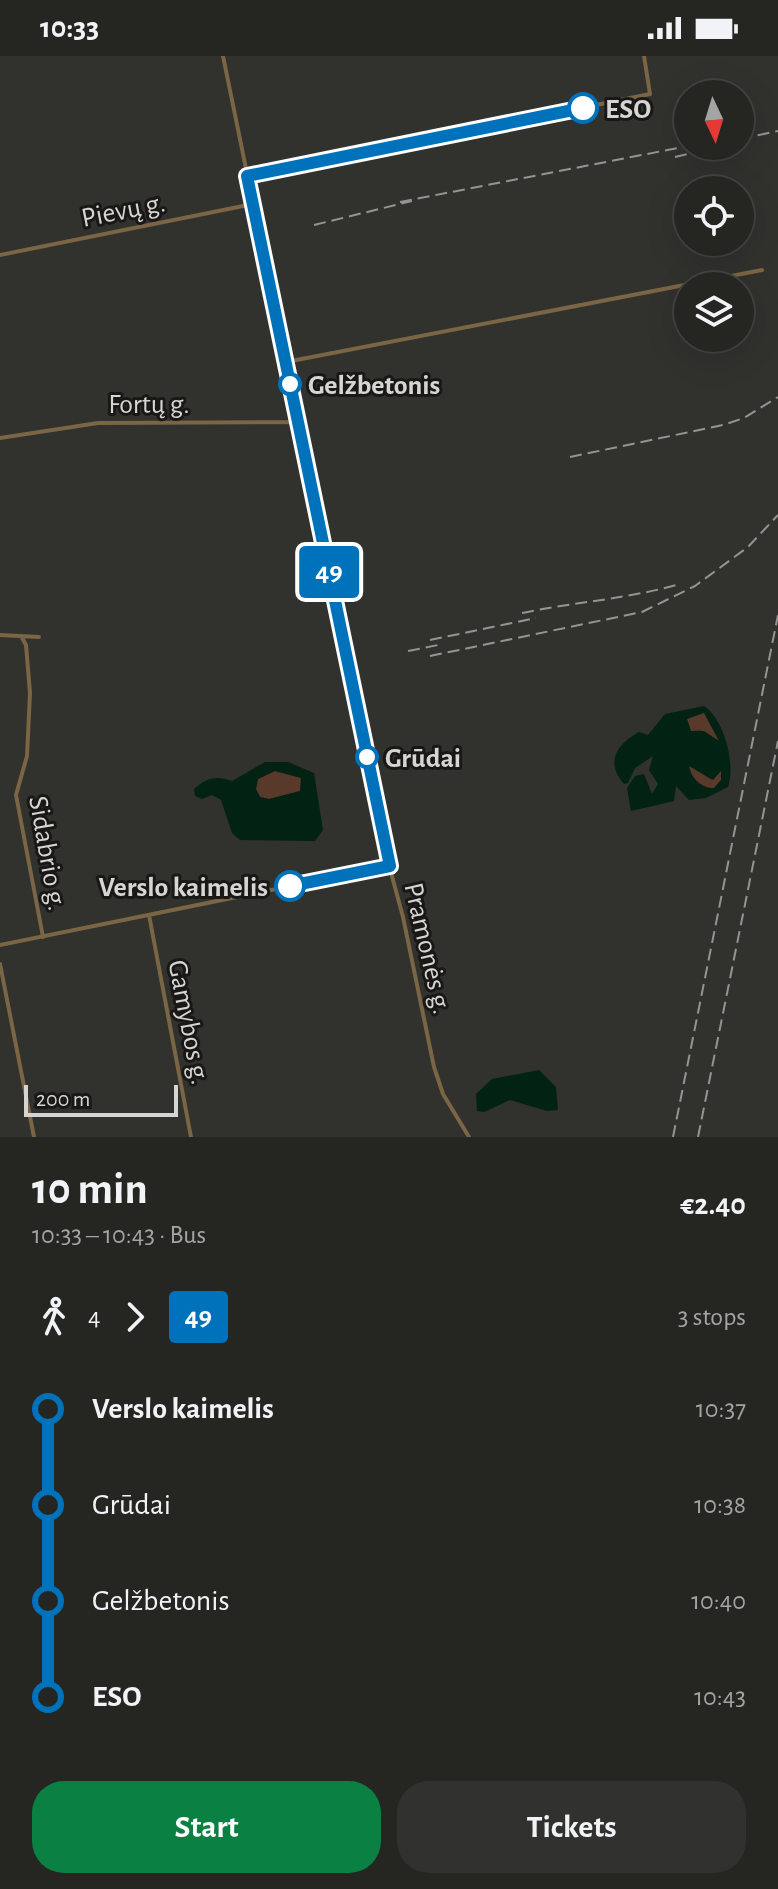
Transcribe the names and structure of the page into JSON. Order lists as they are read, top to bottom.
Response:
{
  "streets": {
    "street": [
      "Pievų g.",
      "Fortų g.",
      "Sidabrio g.",
      "Pramonės g.",
      "Gamybos g."
    ]
  },
  "crossings": [
    ["Pievų g.", "Pramonės g."],
    ["Fortų g.", "Pramonės g."]
  ],
  "places": [
    "ESO",
    "Gelžbetonis",
    "Grūdai",
    "Verslo kaimelis"
  ],
  "lines": ["bus line 49"],
  "scale_bar": "200 m",
  "north": "bottom",
  "page": {
    "status": "10:33",
    "on_map": "49",
    "scale": "200 m",
    "heading": ["10 min", "10:33 – 10:43 · Bus", "€2.40"],
    "legs": ["4", "49", "3 stops"],
    "list": [
      {
        "name": "Verslo kaimelis",
        "value": "10:37"
      },
      {
        "name": "Grūdai",
        "value": "10:38"
      },
      {
        "name": "Gelžbetonis",
        "value": "10:40"
      },
      {
        "name": "ESO",
        "value": "10:43"
      }
    ],
    "buttons": ["Start", "Tickets"]
  }
}
